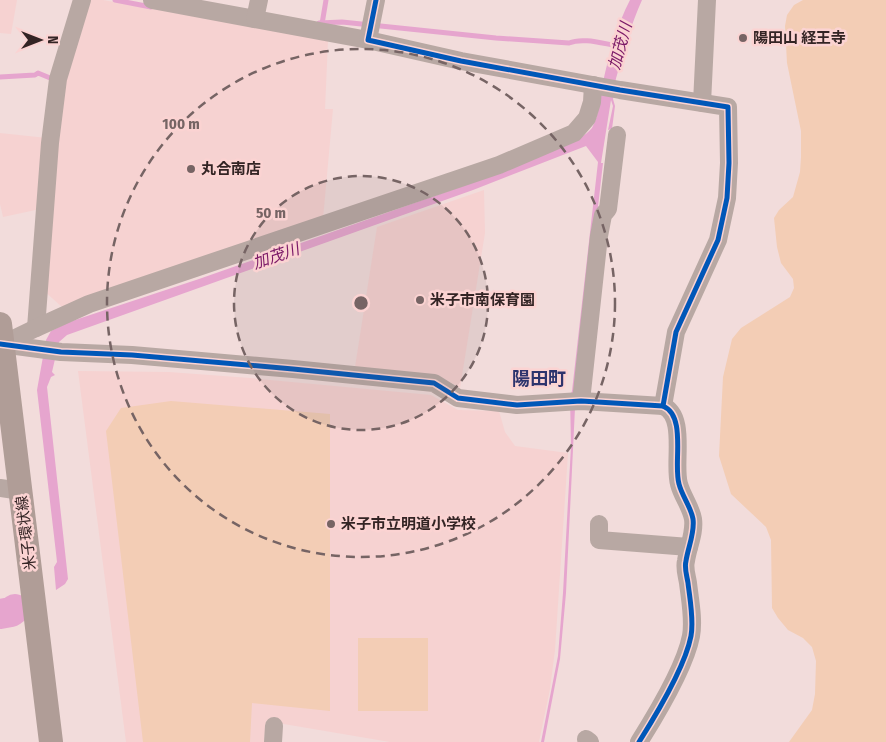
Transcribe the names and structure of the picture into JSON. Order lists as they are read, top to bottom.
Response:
{
  "streets": {
    "main road": ["米子環状線"]
  },
  "districts": ["陽田町"],
  "water": ["加茂川"],
  "places": [
    "陽田山 経王寺",
    "丸合南店",
    "米子市南保育園",
    "米子市立明道小学校"
  ],
  "north": "right",
  "rings": ["100 m", "50 m"]
}
